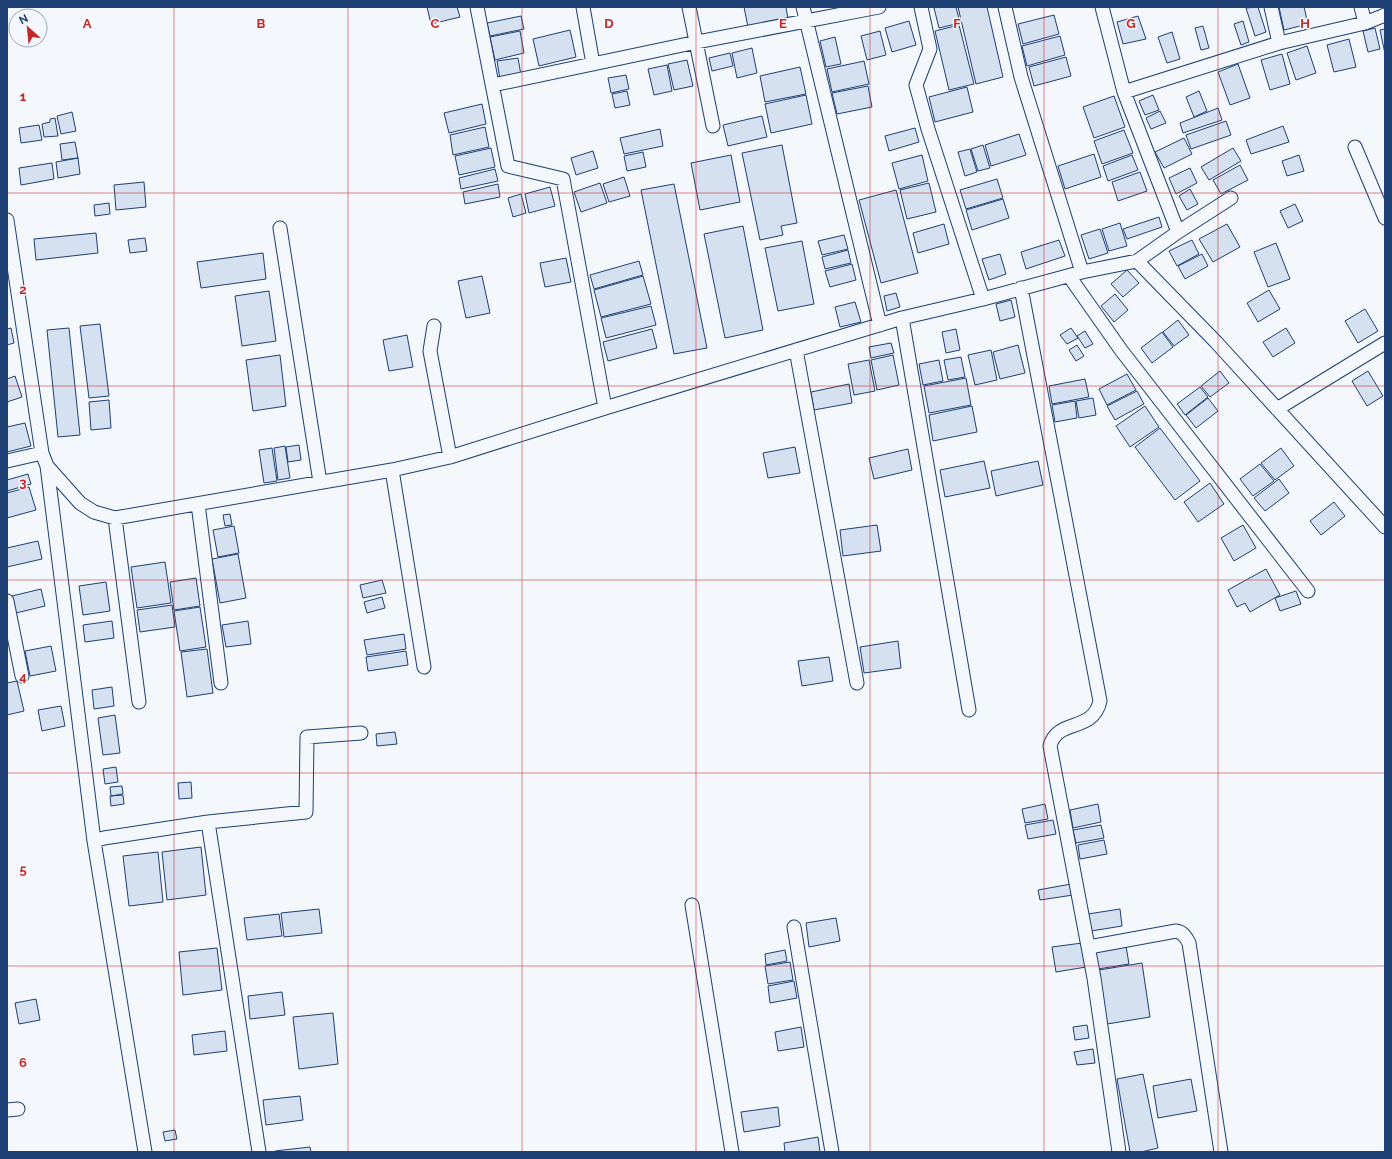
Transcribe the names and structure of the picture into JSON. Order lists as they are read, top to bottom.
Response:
{
  "north": "top left",
  "grid": {
    "columns": [
      "A",
      "B",
      "C",
      "D",
      "E",
      "F",
      "G",
      "H"
    ],
    "rows": [
      "1",
      "2",
      "3",
      "4",
      "5",
      "6"
    ]
  }
}
